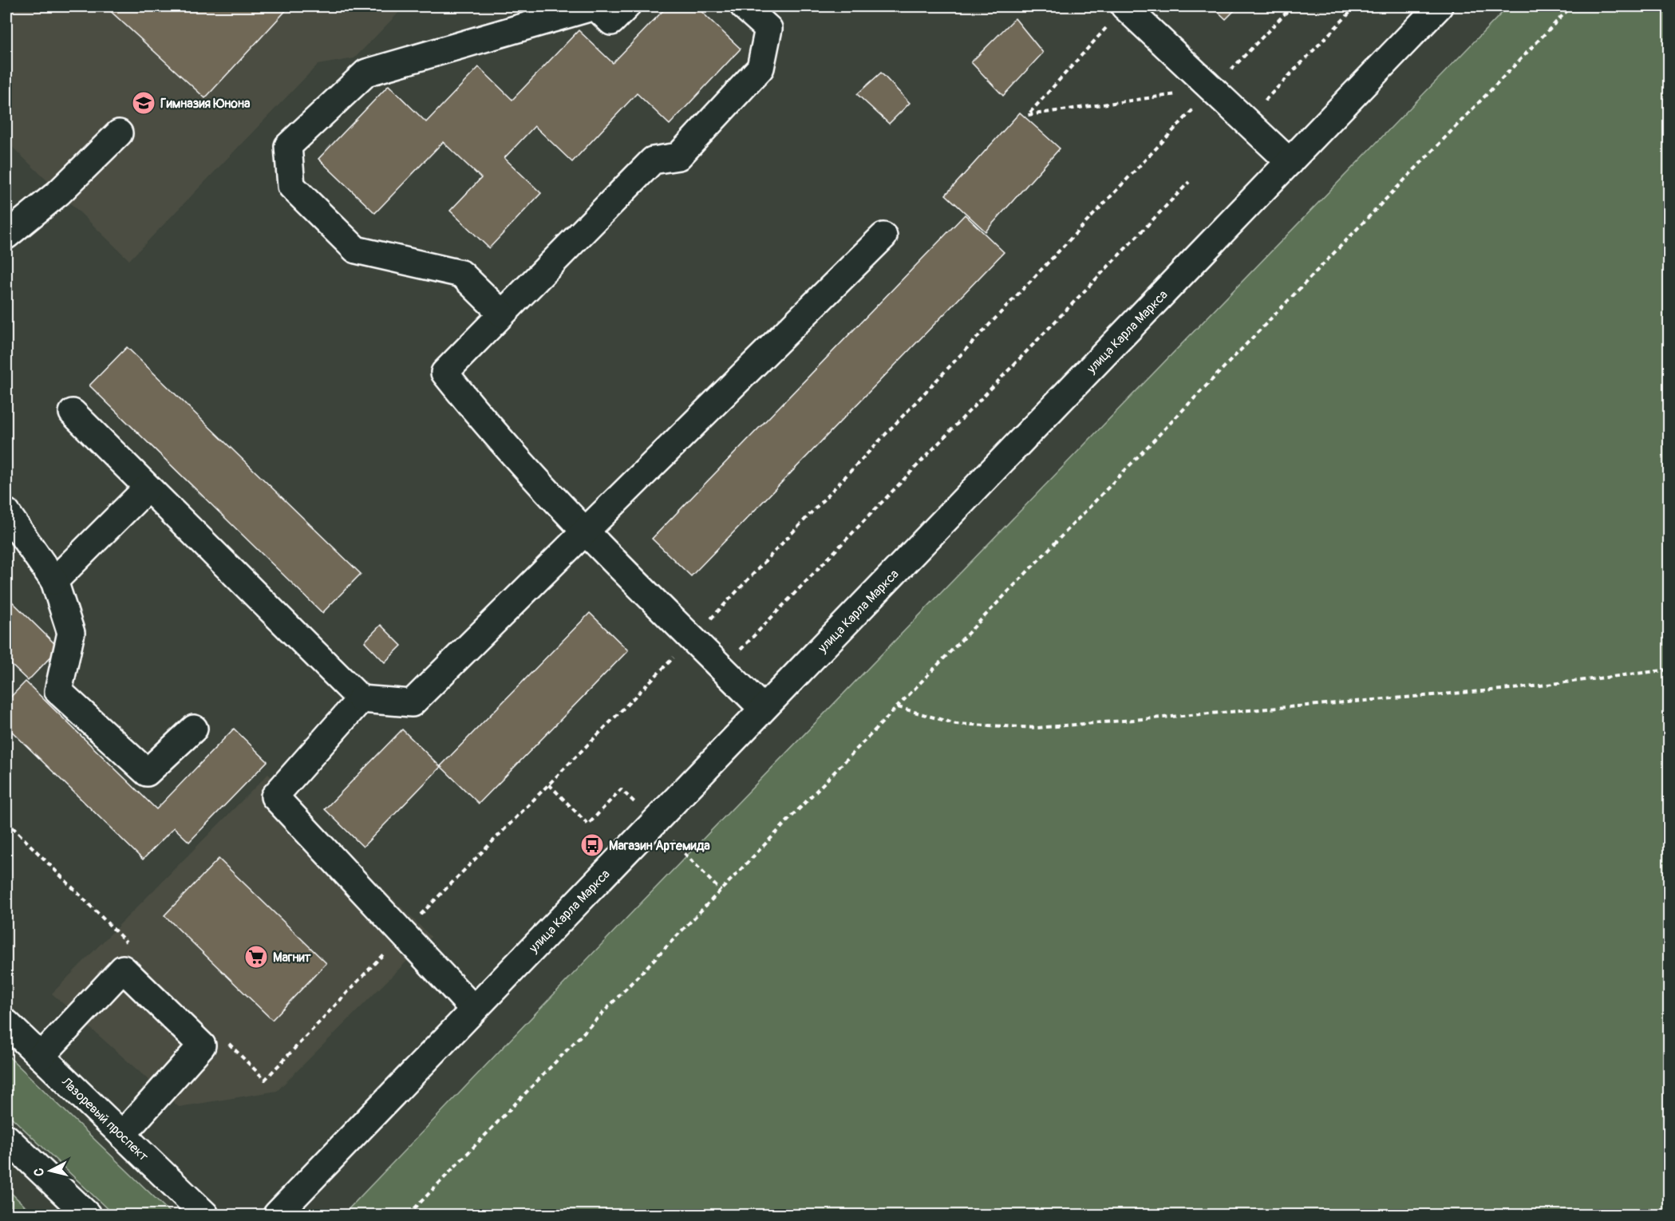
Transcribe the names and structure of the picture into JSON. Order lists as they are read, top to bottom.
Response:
{
  "streets": {
    "street": ["улица Карла Маркса", "Лазоревый проспект"]
  },
  "places": {
    "school or university": ["Гимназия Юнона"],
    "bus stop": ["Магазин Артемида"],
    "supermarket": ["Магнит"]
  },
  "north": "left"
}
